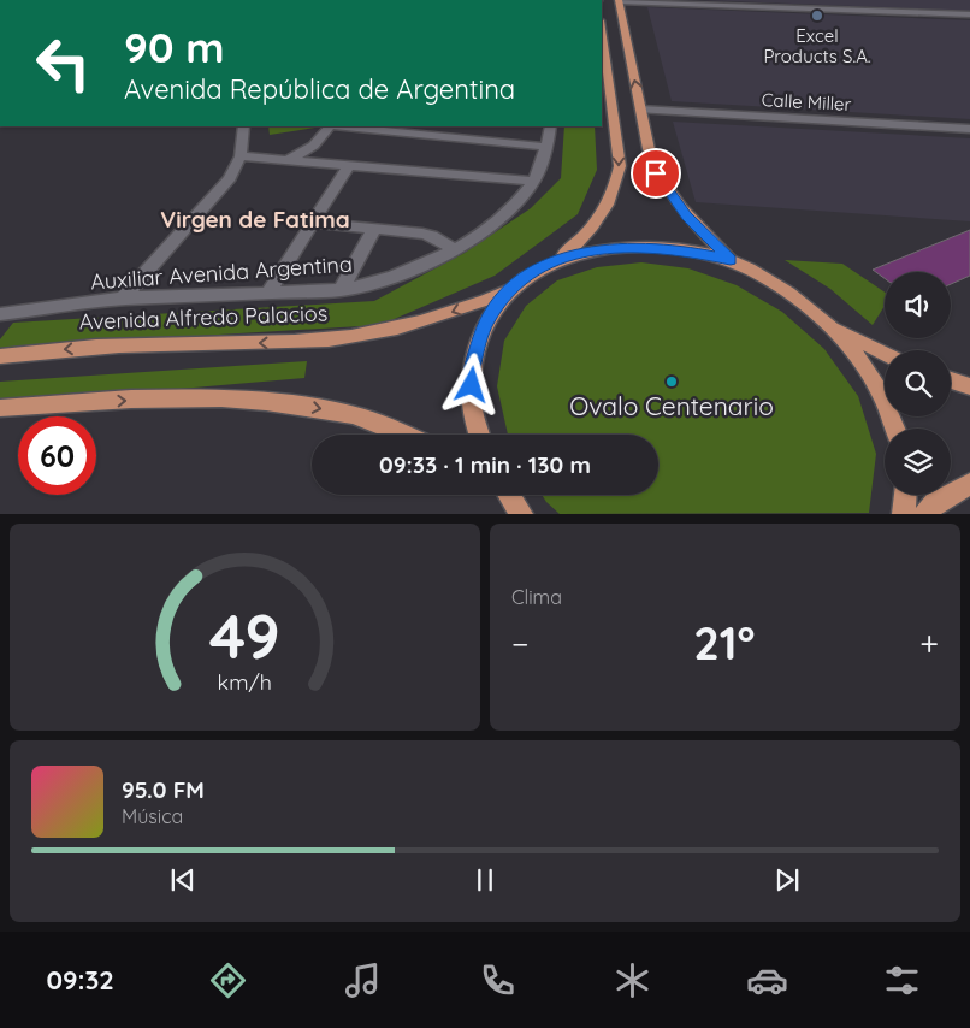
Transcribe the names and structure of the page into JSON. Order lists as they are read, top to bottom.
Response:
{
  "streets": {
    "main road": ["Avenida Alfredo Palacios"],
    "street": ["Calle Miller", "Auxiliar Avenida Argentina"]
  },
  "districts": ["Virgen de Fatima"],
  "places": ["Excel Products S.A.", "Ovalo Centenario"],
  "page": {
    "turn": ["90 m", "Avenida República de Argentina"],
    "limit": "60",
    "trip": "09:33 · 1 min · 130 m",
    "tile": "Clima",
    "heat": ["−", "21°", "+"],
    "song": ["95.0 FM", "Música"],
    "tabs": "09:32",
    "gauge": ["49", "km/h"]
  }
}
